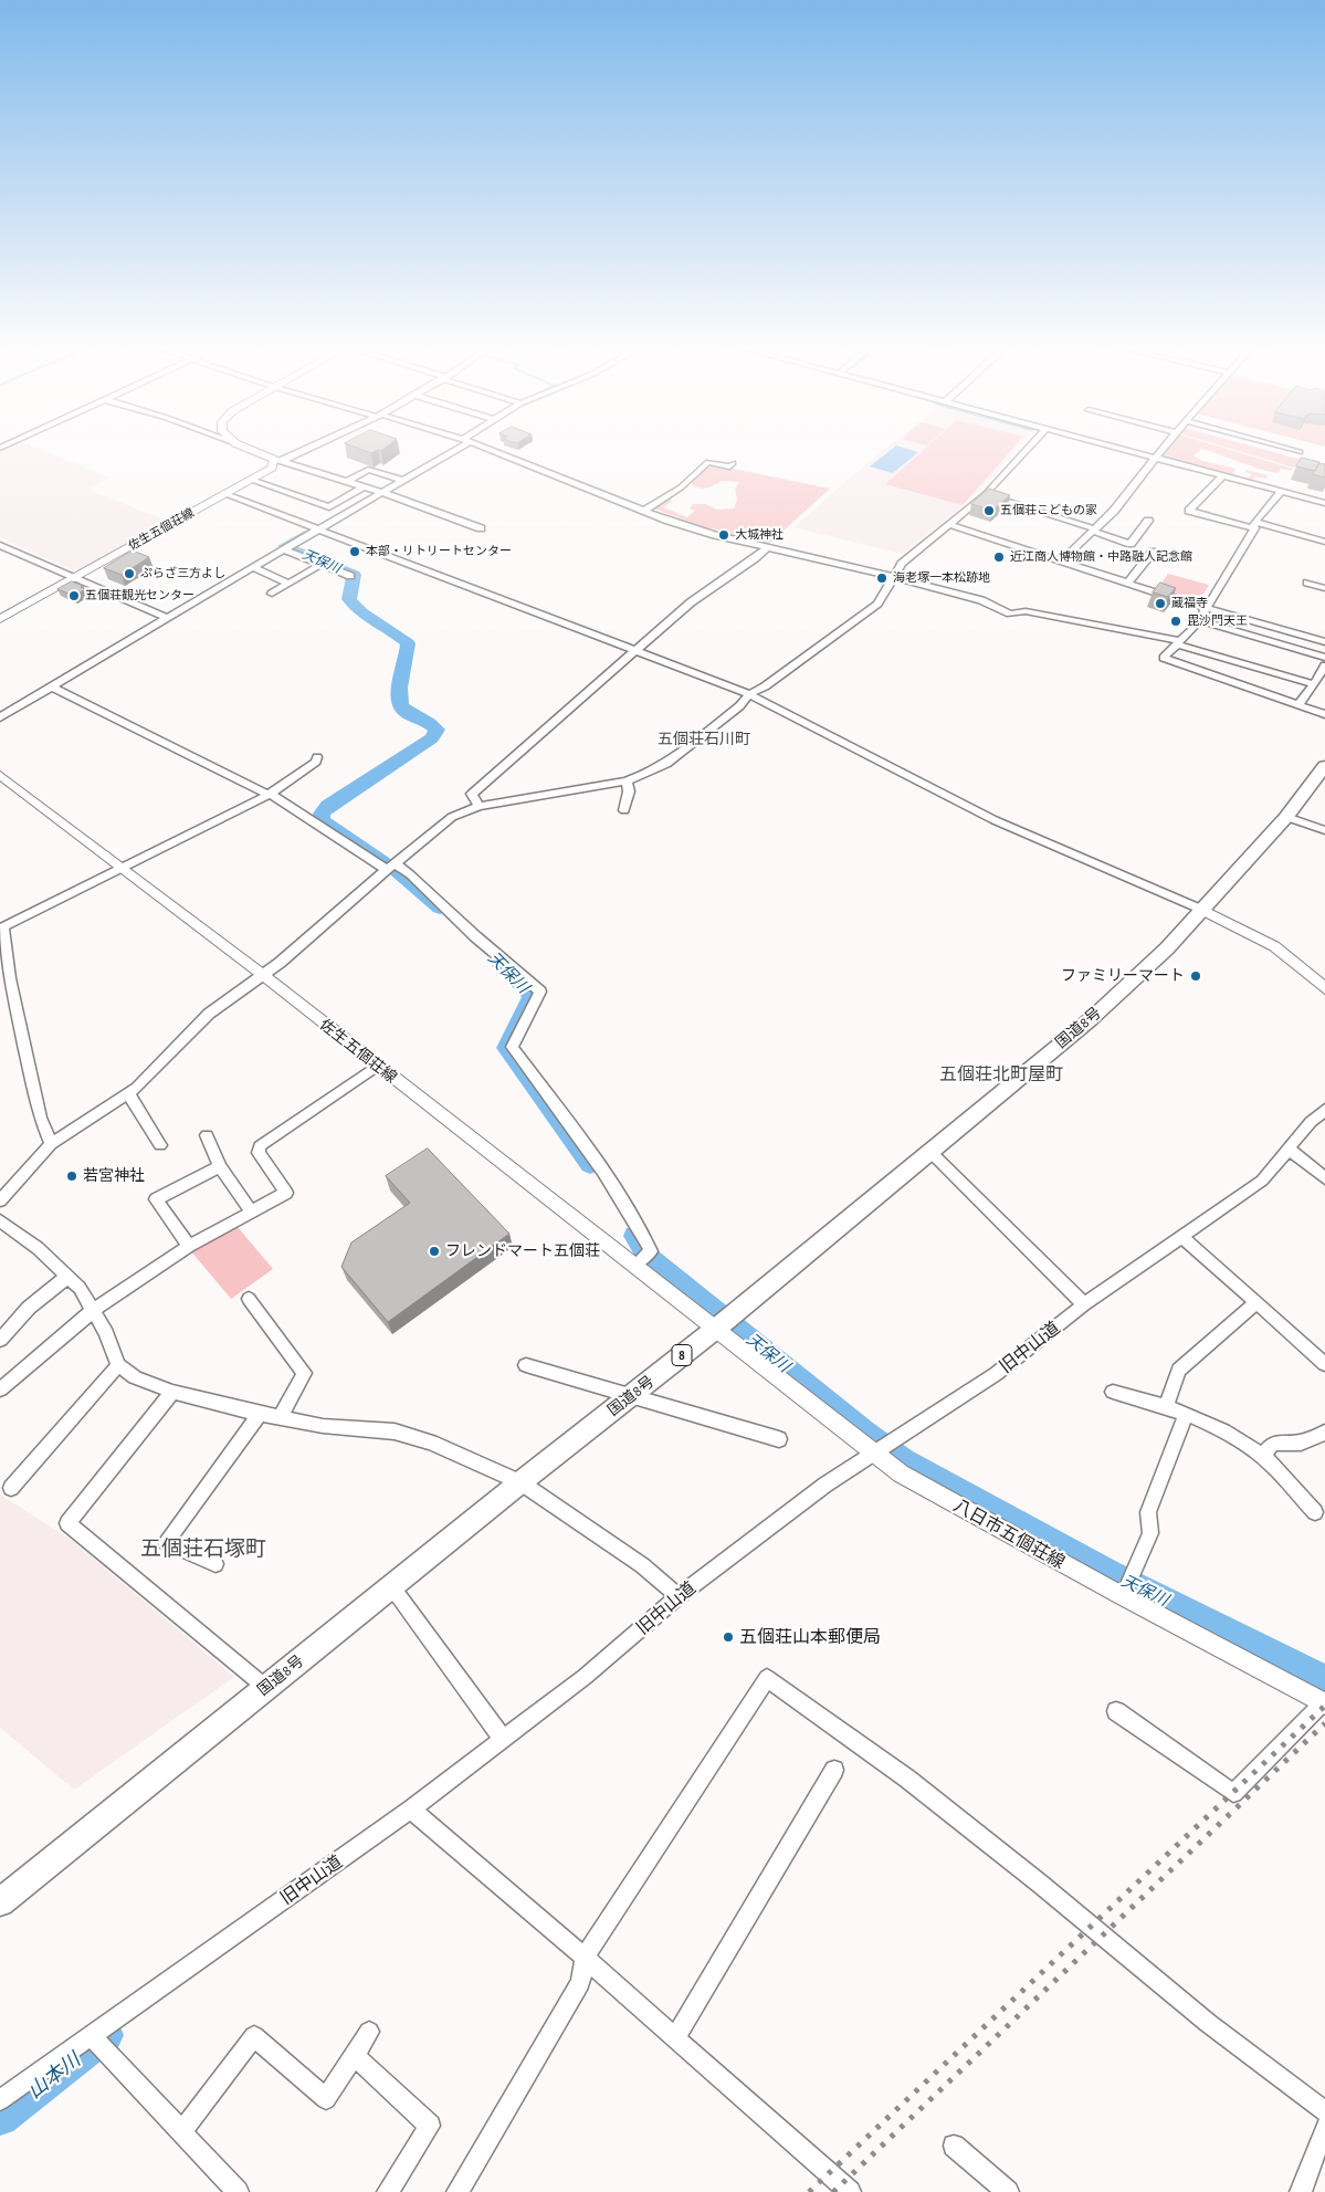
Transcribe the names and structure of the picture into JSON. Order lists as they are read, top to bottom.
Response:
{
  "streets": {
    "highway": ["国道8号", "8"],
    "main road": ["佐生五個荘線", "八日市五個荘線"],
    "street": ["旧中山道"]
  },
  "crossings": [
    ["佐生五個荘線", "国道8号"],
    ["佐生五個荘線", "八日市五個荘線"],
    ["国道8号", "八日市五個荘線"],
    ["旧中山道", "八日市五個荘線"]
  ],
  "districts": ["五個荘石川町", "五個荘北町屋町", "五個荘石塚町"],
  "water": ["天保川", "山本川"],
  "places": [
    "五個荘こどもの家",
    "大城神社",
    "本部・リトリートセンター",
    "近江商人博物館・中路融人記念館",
    "ぷらざ三方よし",
    "海老塚一本松跡地",
    "五個荘観光センター",
    "蔵福寺",
    "毘沙門天王",
    "ファミリーマート",
    "若宮神社",
    "フレンドマート五個荘",
    "五個荘山本郵便局"
  ]
}
